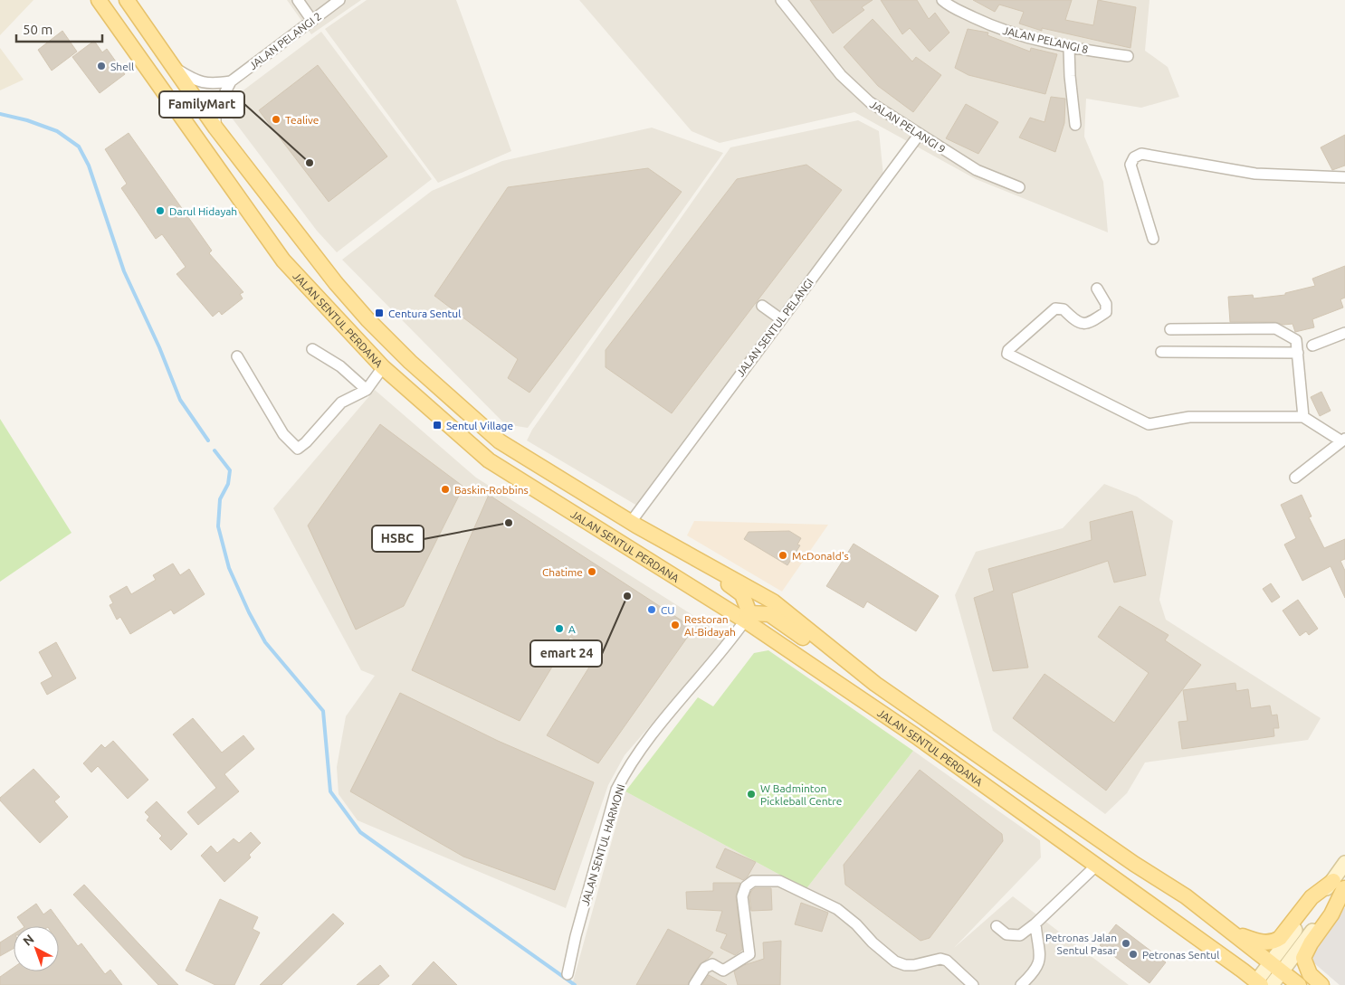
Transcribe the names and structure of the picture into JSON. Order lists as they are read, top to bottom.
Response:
{
  "streets": {
    "main road": ["JALAN SENTUL PERDANA"],
    "street": [
      "JALAN PELANGI 8",
      "JALAN PELANGI 2",
      "JALAN PELANGI 9",
      "JALAN SENTUL PELANGI",
      "JALAN SENTUL HARMONI"
    ]
  },
  "crossings": [
    ["JALAN PELANGI 2", "JALAN SENTUL PERDANA"],
    ["JALAN PELANGI 9", "JALAN SENTUL PELANGI"],
    ["JALAN SENTUL PERDANA", "JALAN SENTUL PELANGI"],
    ["JALAN SENTUL PERDANA", "JALAN SENTUL HARMONI"]
  ],
  "places": {
    "other": [
      "Shell",
      "Tealive",
      "FamilyMart",
      "Darul Hidayah",
      "Baskin-Robbins",
      "HSBC",
      "McDonald's",
      "Chatime",
      "emart 24",
      "CU",
      "Restoran Al-Bidayah",
      "A",
      "W Badminton Pickleball Centre",
      "Petronas Jalan Sentul Pasar",
      "Petronas Sentul"
    ],
    "transit": ["Centura Sentul", "Sentul Village"]
  },
  "scale_bar": "50 m",
  "north": "top left"
}
